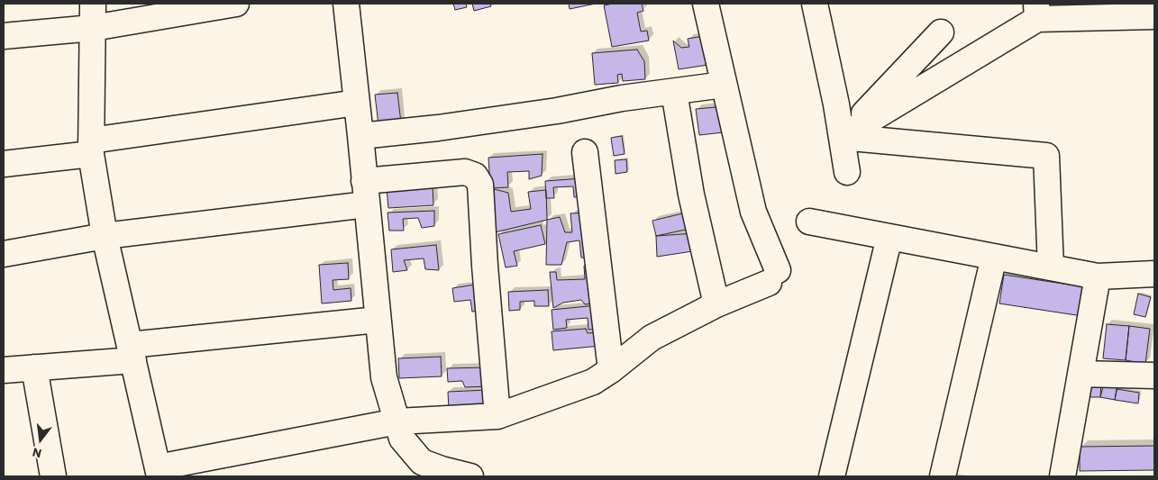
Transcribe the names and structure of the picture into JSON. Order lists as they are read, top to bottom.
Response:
{
  "north": "bottom"
}
